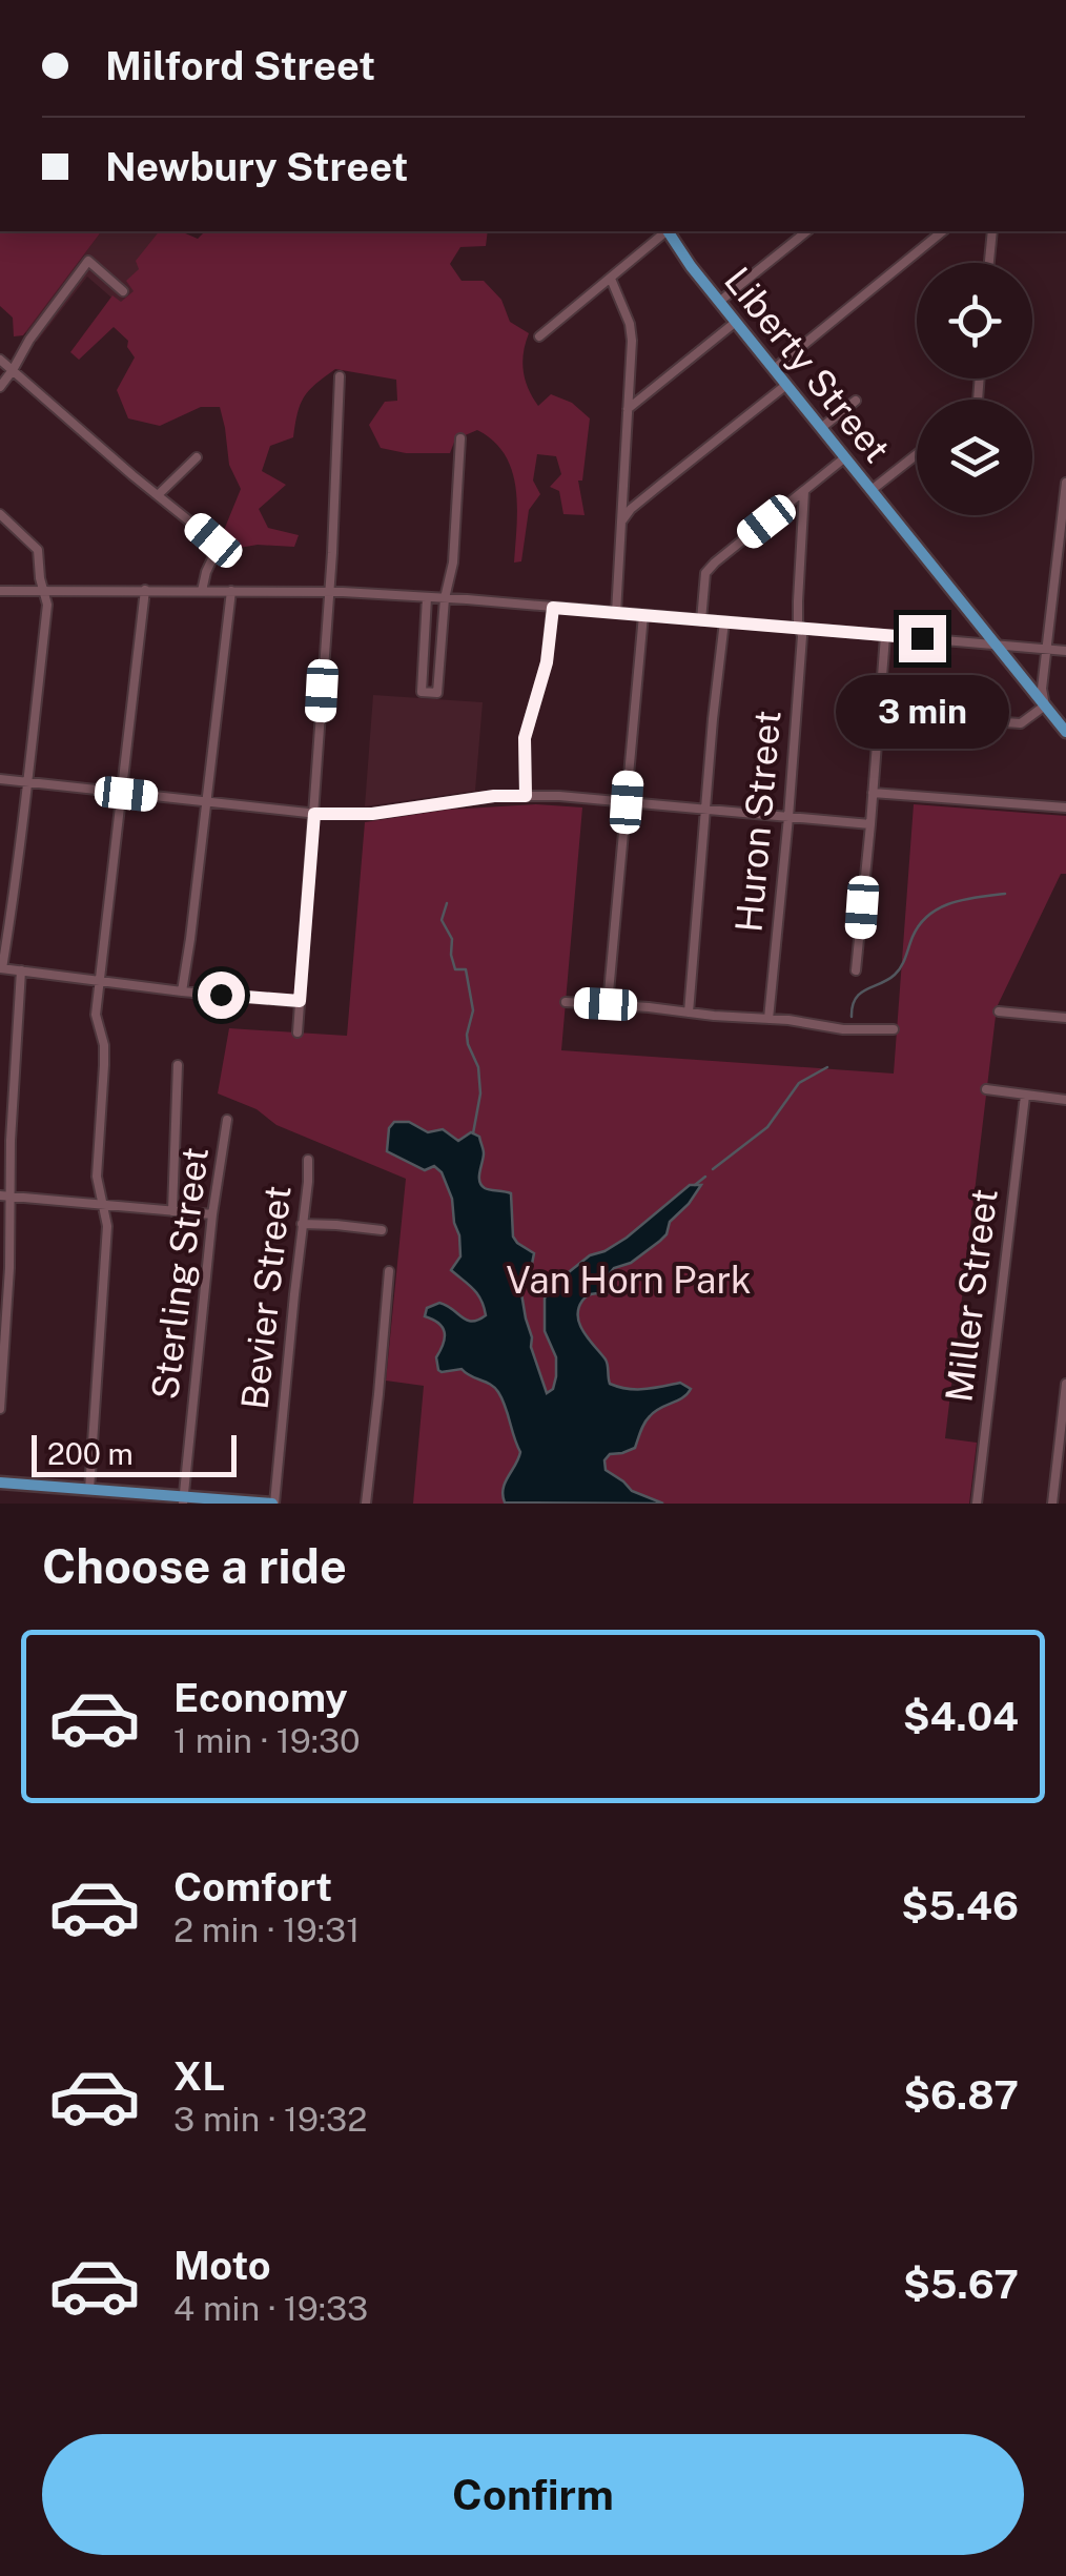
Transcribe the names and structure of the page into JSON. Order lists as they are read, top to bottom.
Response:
{
  "streets": {
    "main road": ["Liberty Street"],
    "street": [
      "Huron Street",
      "Sterling Street",
      "Miller Street",
      "Bevier Street"
    ]
  },
  "parks": ["Van Horn Park"],
  "scale_bar": "200 m",
  "page": {
    "banner": ["Milford Street", "Newbury Street"],
    "bubble": "3 min",
    "scale": "200 m",
    "heading": "Choose a ride",
    "list": [
      {
        "name": "Economy",
        "note": "1 min · 19:30",
        "value": "$4.04"
      },
      {
        "name": "Comfort",
        "note": "2 min · 19:31",
        "value": "$5.46"
      },
      {
        "name": "XL",
        "note": "3 min · 19:32",
        "value": "$6.87"
      },
      {
        "name": "Moto",
        "note": "4 min · 19:33",
        "value": "$5.67"
      }
    ],
    "buttons": "Confirm"
  }
}
